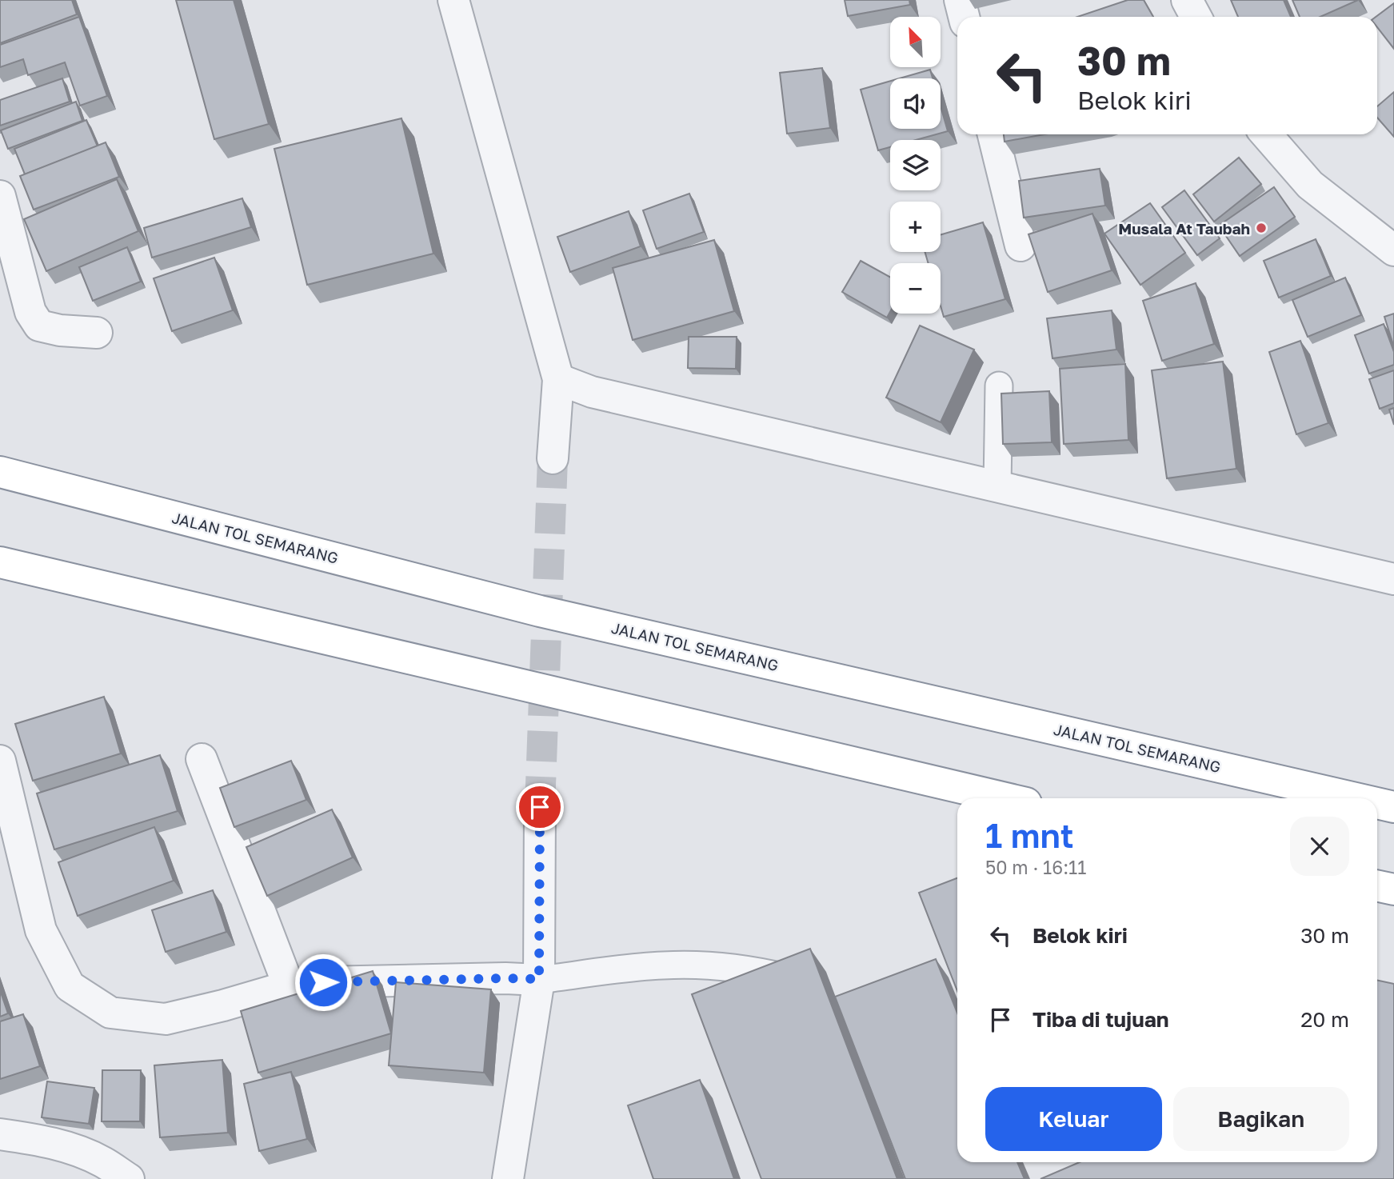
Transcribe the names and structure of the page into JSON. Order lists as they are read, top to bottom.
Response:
{
  "streets": {
    "highway": ["JALAN TOL SEMARANG"]
  },
  "places": ["Musala At Taubah"],
  "north": "top left",
  "page": {
    "map_buttons": ["+", "−"],
    "turn": ["30 m", "Belok kiri"],
    "heading": ["1 mnt", "50 m · 16:11"],
    "list": [
      {
        "name": "Belok kiri",
        "value": "30 m"
      },
      {
        "name": "Tiba di tujuan",
        "value": "20 m"
      }
    ],
    "buttons": ["Keluar", "Bagikan"]
  }
}
